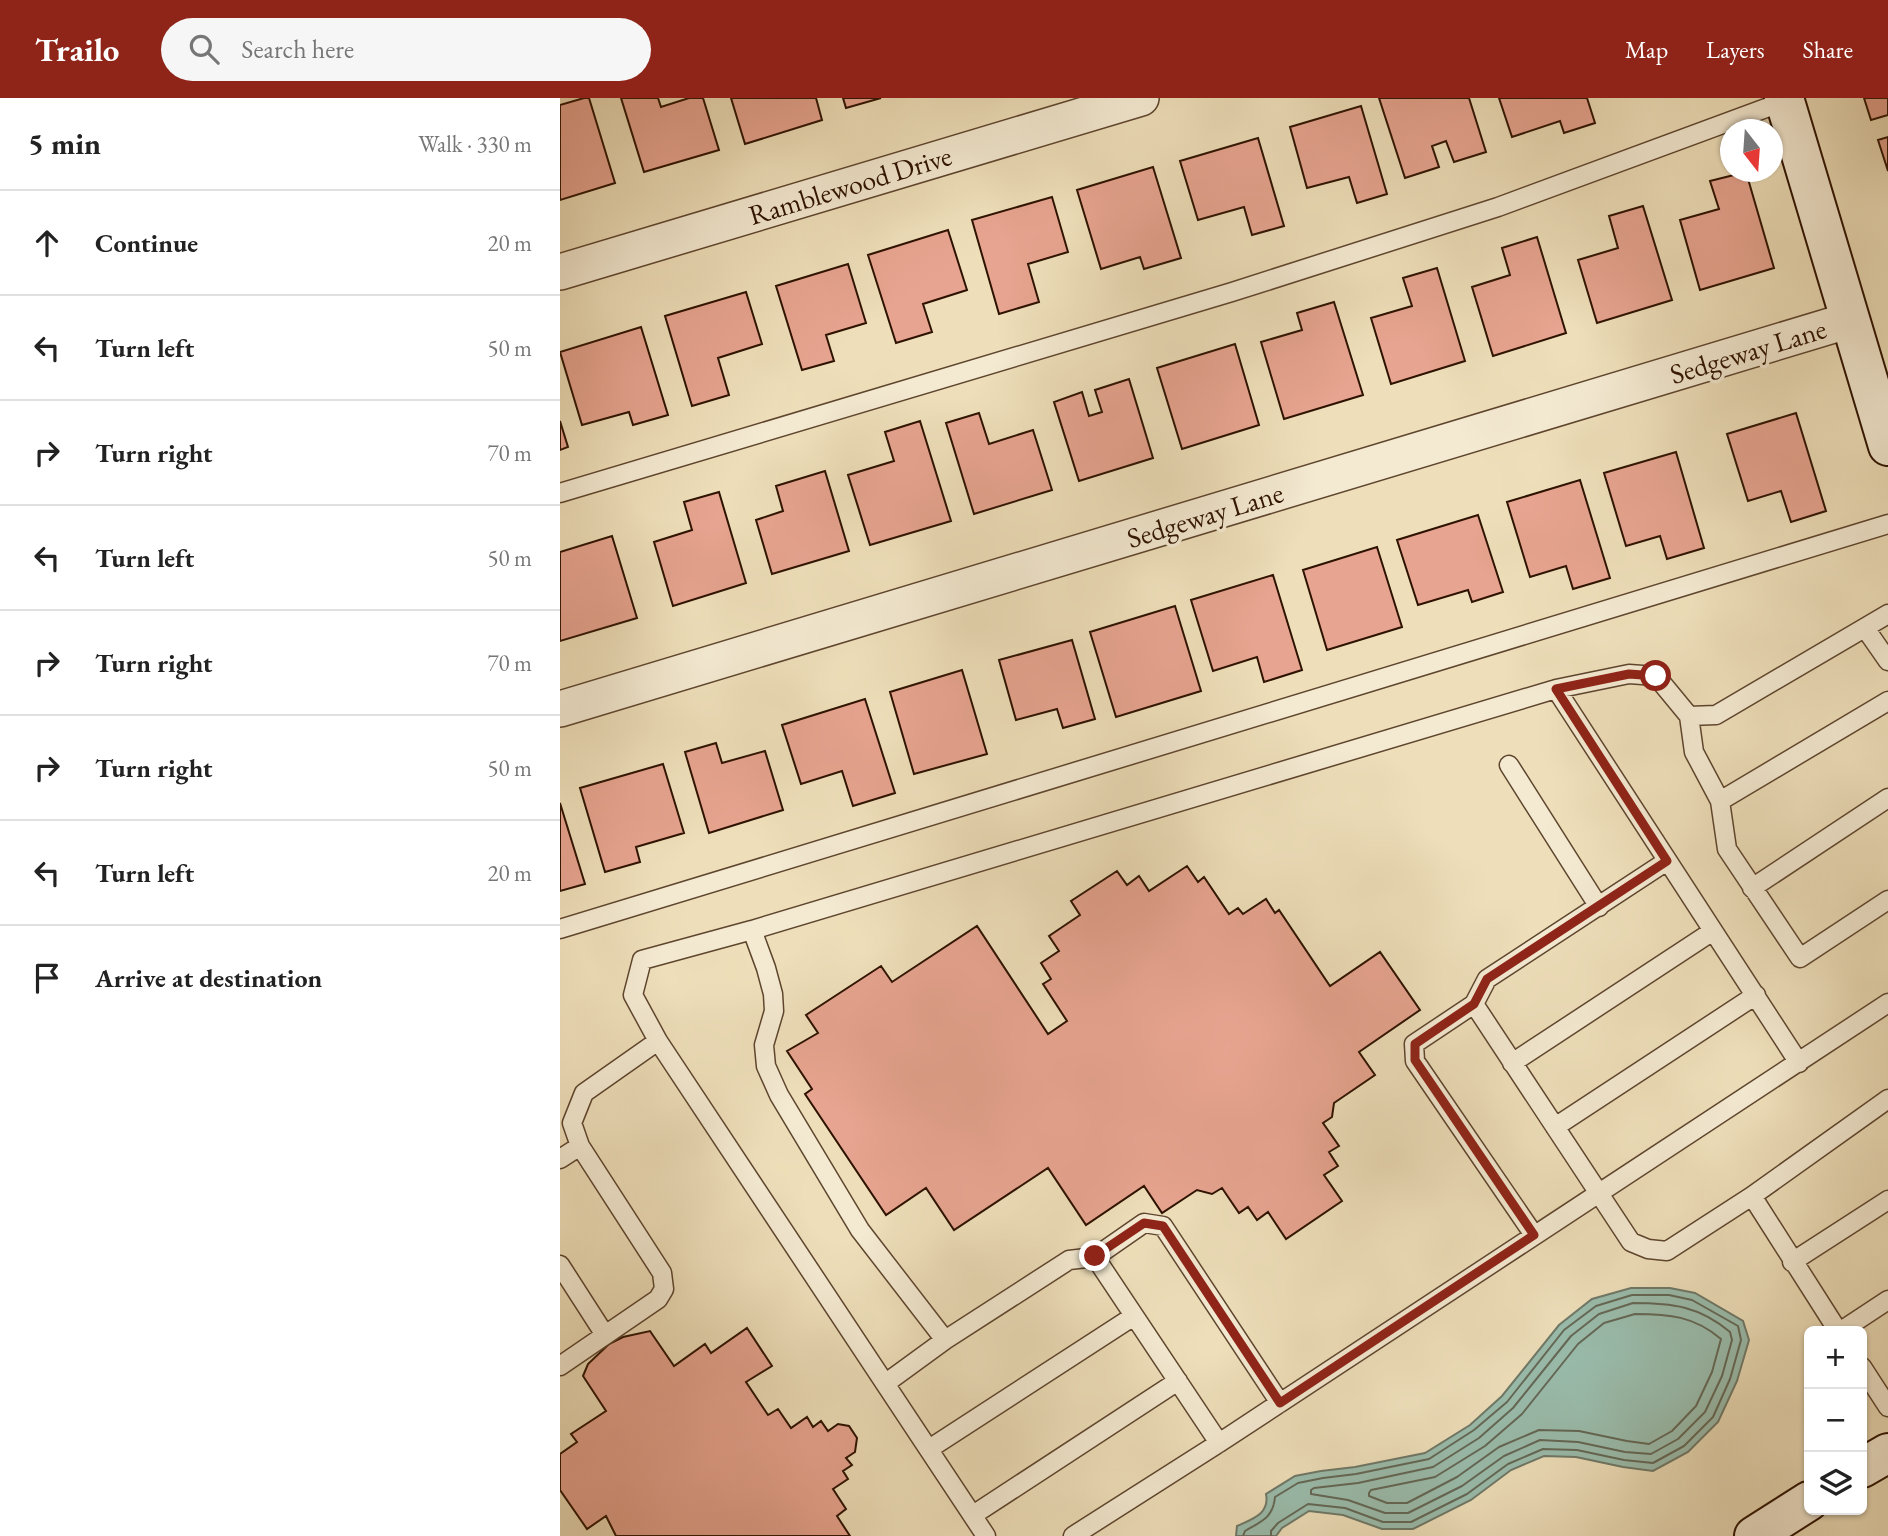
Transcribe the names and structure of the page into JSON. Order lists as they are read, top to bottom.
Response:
{
  "streets": {
    "street": ["Ramblewood Drive", "Sedgeway Lane"]
  },
  "north": "bottom",
  "page": {
    "header": "Trailo",
    "search": "Search here",
    "nav": ["Map", "Layers", "Share"],
    "heading": ["5 min", "Walk · 330 m"],
    "list": [
      ["Continue", "20 m"],
      ["Turn left", "50 m"],
      ["Turn right", "70 m"],
      ["Turn left", "50 m"],
      ["Turn right", "70 m"],
      ["Turn right", "50 m"],
      ["Turn left", "20 m"],
      "Arrive at destination"
    ],
    "map_buttons": ["+", "−"]
  }
}
